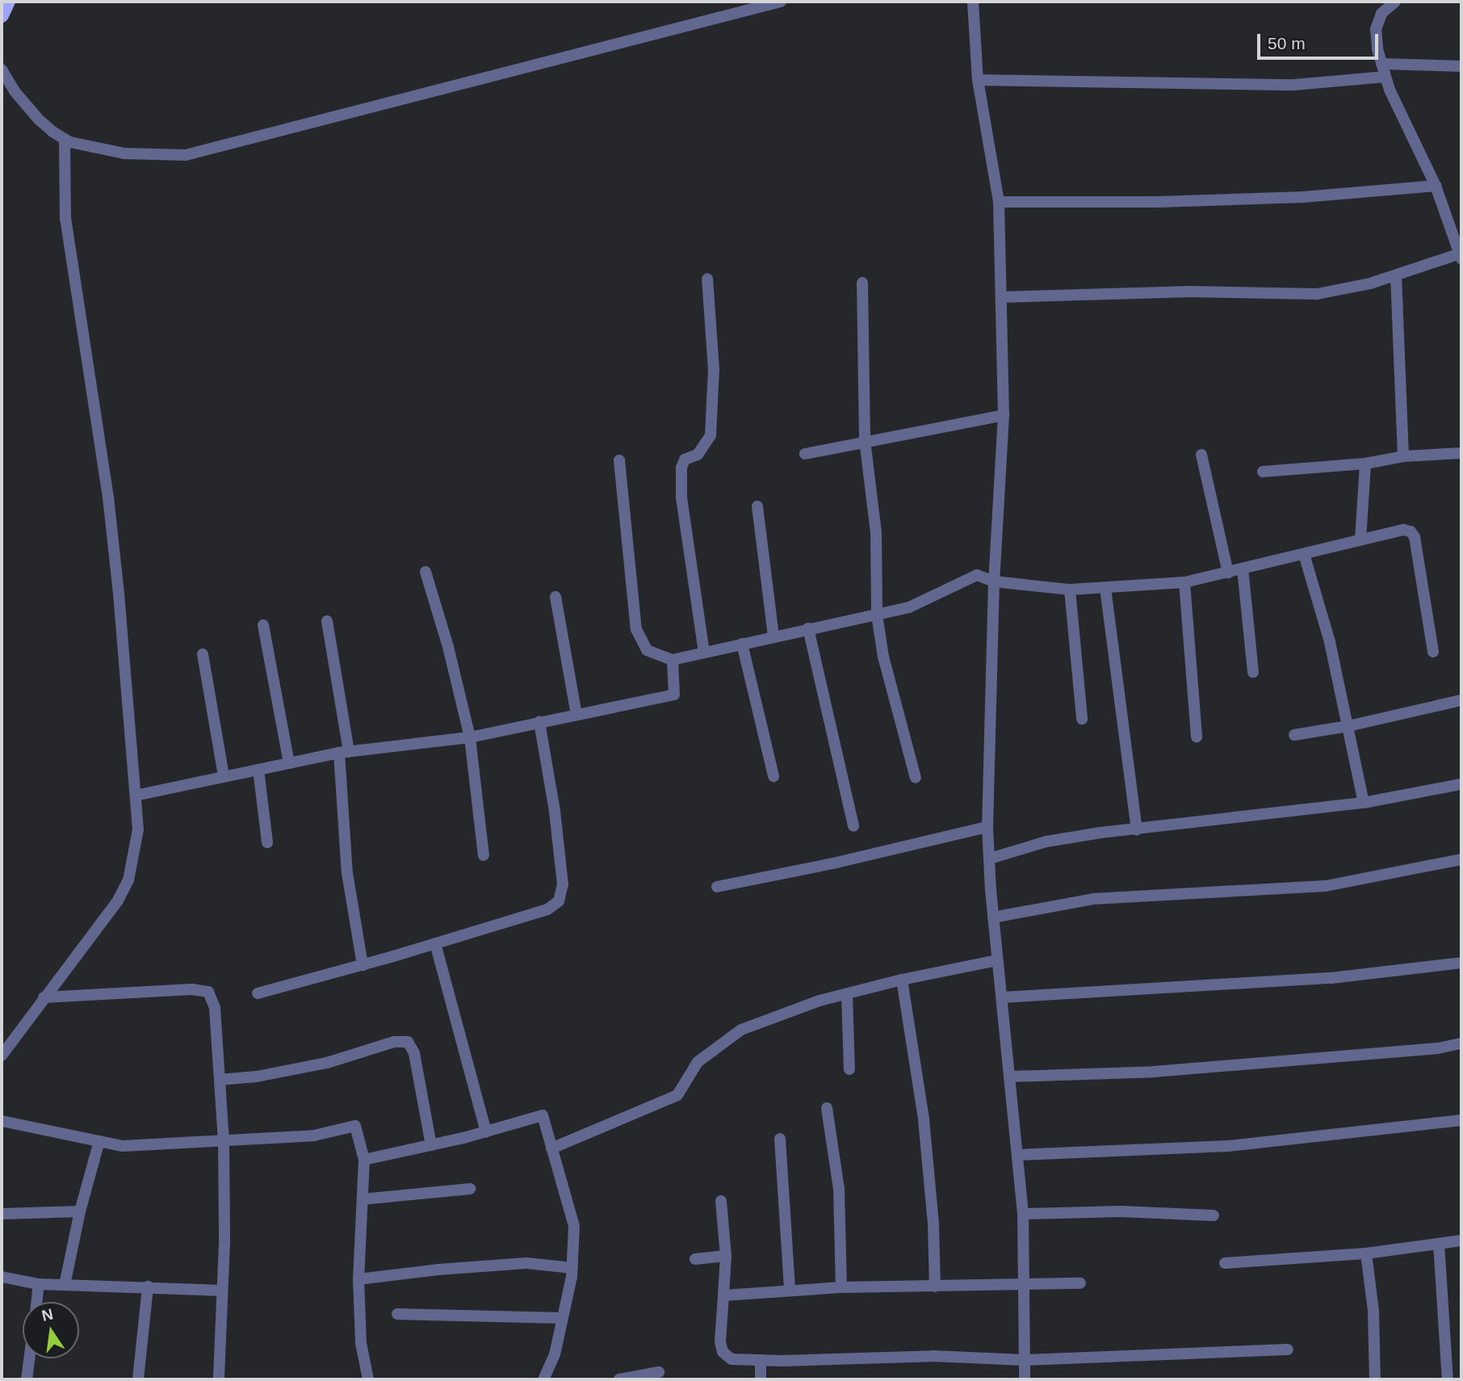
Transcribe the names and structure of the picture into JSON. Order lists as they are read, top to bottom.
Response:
{
  "scale_bar": "50 m",
  "north": "top"
}
